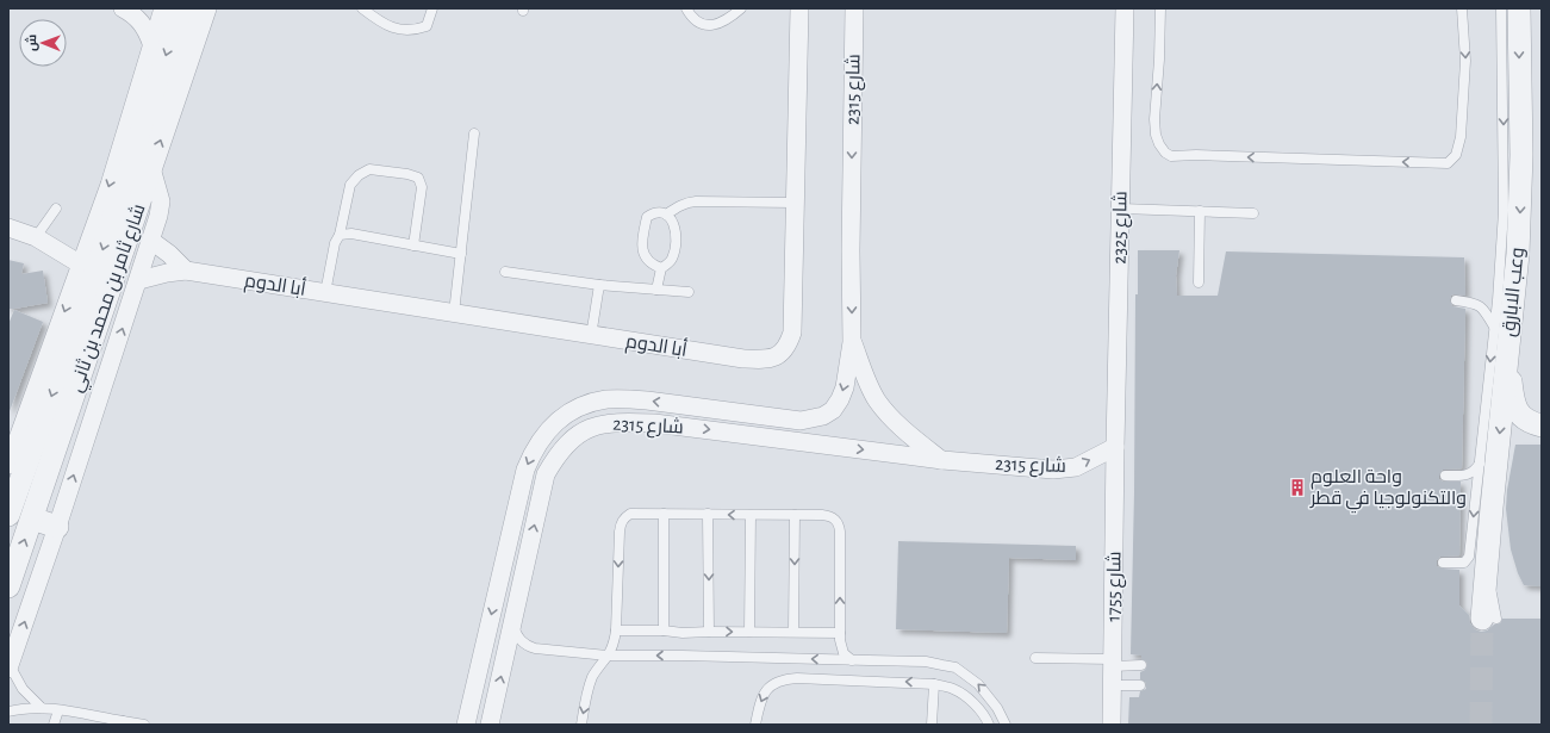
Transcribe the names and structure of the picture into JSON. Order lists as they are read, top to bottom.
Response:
{
  "streets": {
    "street": [
      "شارع 2315",
      "شارع 2325",
      "أبا الدوم",
      "وعب الابارق",
      "شارع ثامر بن محمد بن ثاني",
      "شارع 1755"
    ]
  },
  "crossings": [
    ["شارع 2315", "شارع 2325"],
    ["شارع 2315", "شارع 1755"],
    ["شارع 2325", "شارع 1755"]
  ],
  "one_way": ["وعب الابارق"],
  "places": {
    "building": ["واحة العلوم والتكنولوجيا في قطر"]
  },
  "north": "left"
}
